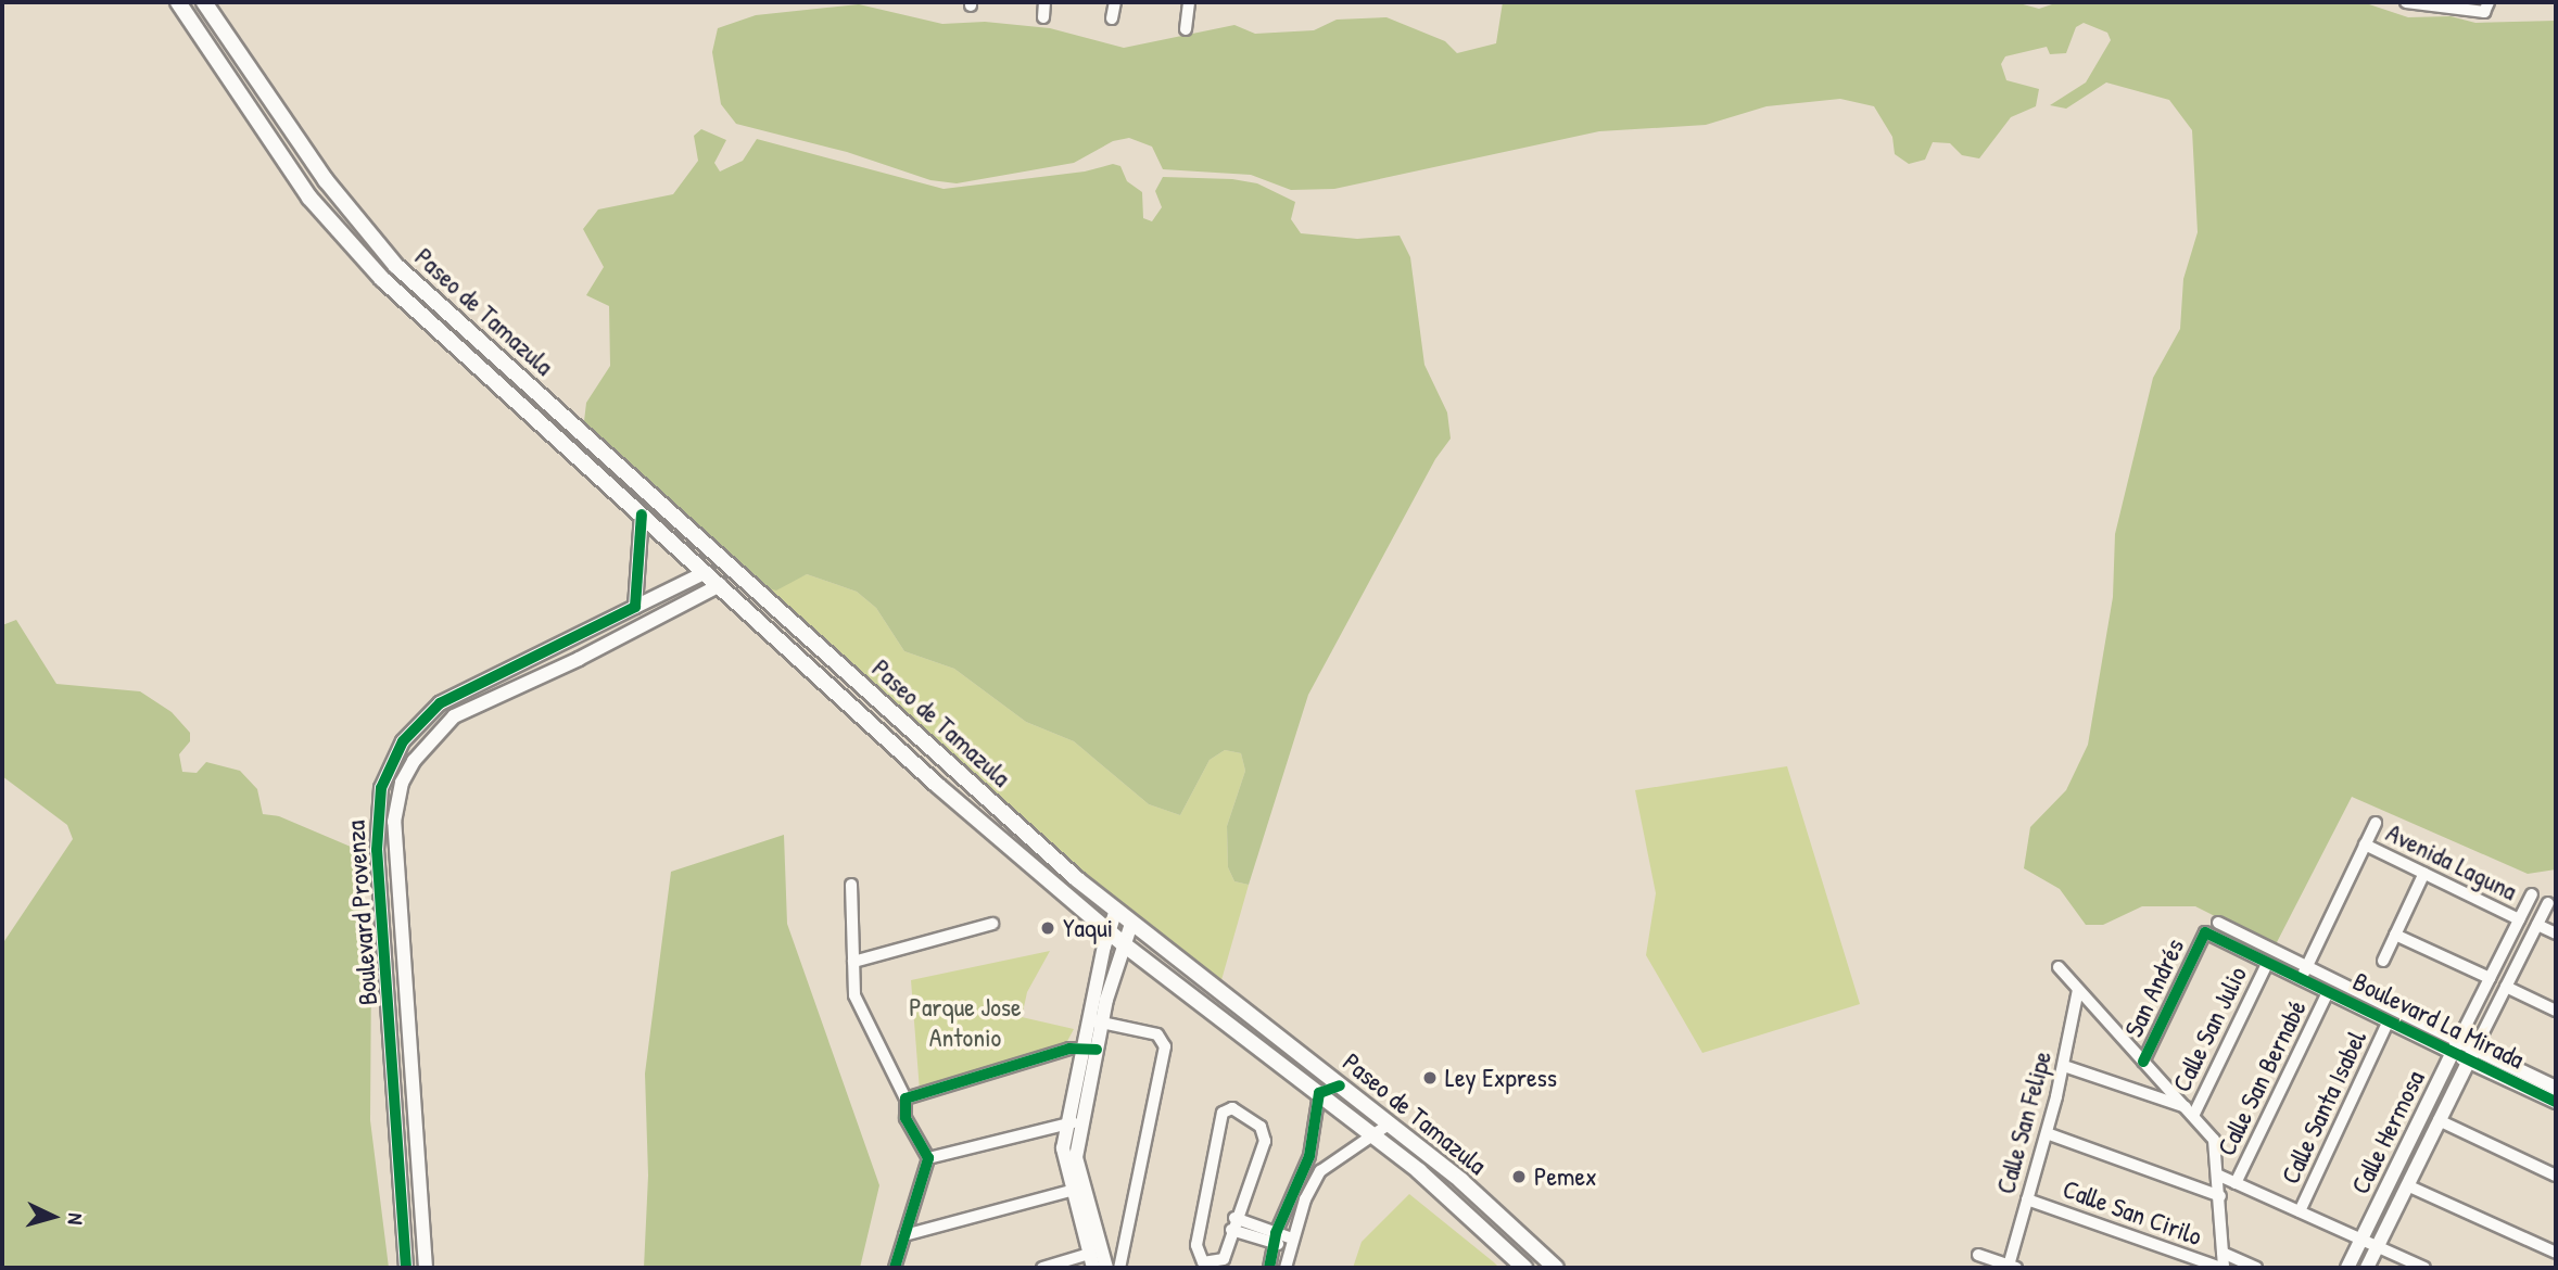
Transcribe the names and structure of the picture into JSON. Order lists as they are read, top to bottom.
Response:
{
  "streets": {
    "main road": ["Paseo de Tamazula"],
    "street": [
      "Avenida Laguna",
      "Boulevard Provenza",
      "San Andrés",
      "Boulevard La Mirada",
      "Calle San Julio",
      "Calle San Bernabé",
      "Calle Santa Isabel",
      "Calle San Felipe",
      "Calle Hermosa",
      "Calle San Cirilo"
    ]
  },
  "crossings": [
    ["Paseo de Tamazula", "Boulevard Provenza"],
    ["Avenida Laguna", "Calle Hermosa"],
    ["San Andrés", "Boulevard La Mirada"],
    ["Boulevard La Mirada", "Calle San Julio"],
    ["Boulevard La Mirada", "Calle San Bernabé"],
    ["Boulevard La Mirada", "Calle Santa Isabel"],
    ["Boulevard La Mirada", "Calle Hermosa"],
    ["Calle San Felipe", "Calle San Cirilo"]
  ],
  "parks": ["Parque Jose Antonio"],
  "places": ["Yaqui", "Ley Express", "Pemex"],
  "north": "right"
}
